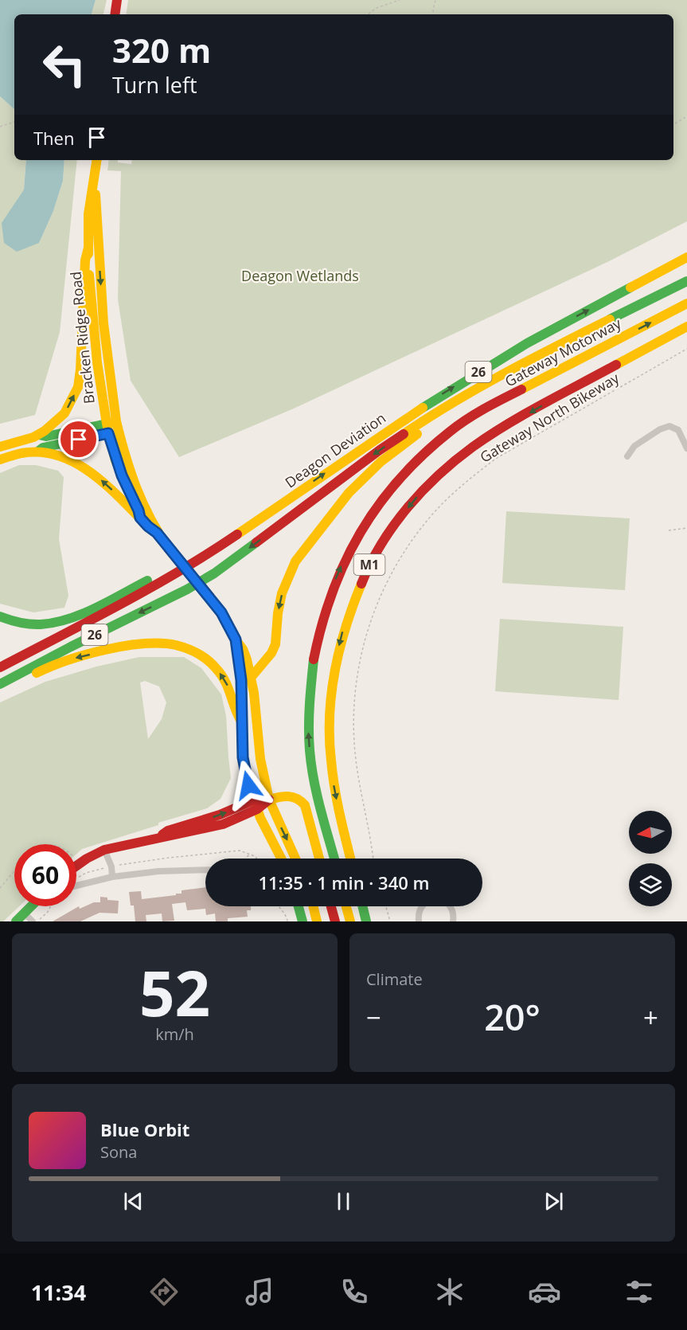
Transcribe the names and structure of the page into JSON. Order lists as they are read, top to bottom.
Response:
{
  "streets": {
    "main road": [
      "Bracken Ridge Road",
      "Gateway Motorway",
      "26",
      "Deagon Deviation",
      "M1"
    ],
    "path": ["Gateway North Bikeway"]
  },
  "parks": ["Deagon Wetlands"],
  "north": "left",
  "page": {
    "turn": ["320 m", "Turn left"],
    "then": "Then",
    "limit": "60",
    "trip": "11:35 · 1 min · 340 m",
    "tile": [
      ["52", "km/h"],
      "Climate"
    ],
    "heat": ["−", "20°", "+"],
    "song": ["Blue Orbit", "Sona"],
    "tabs": "11:34"
  }
}
